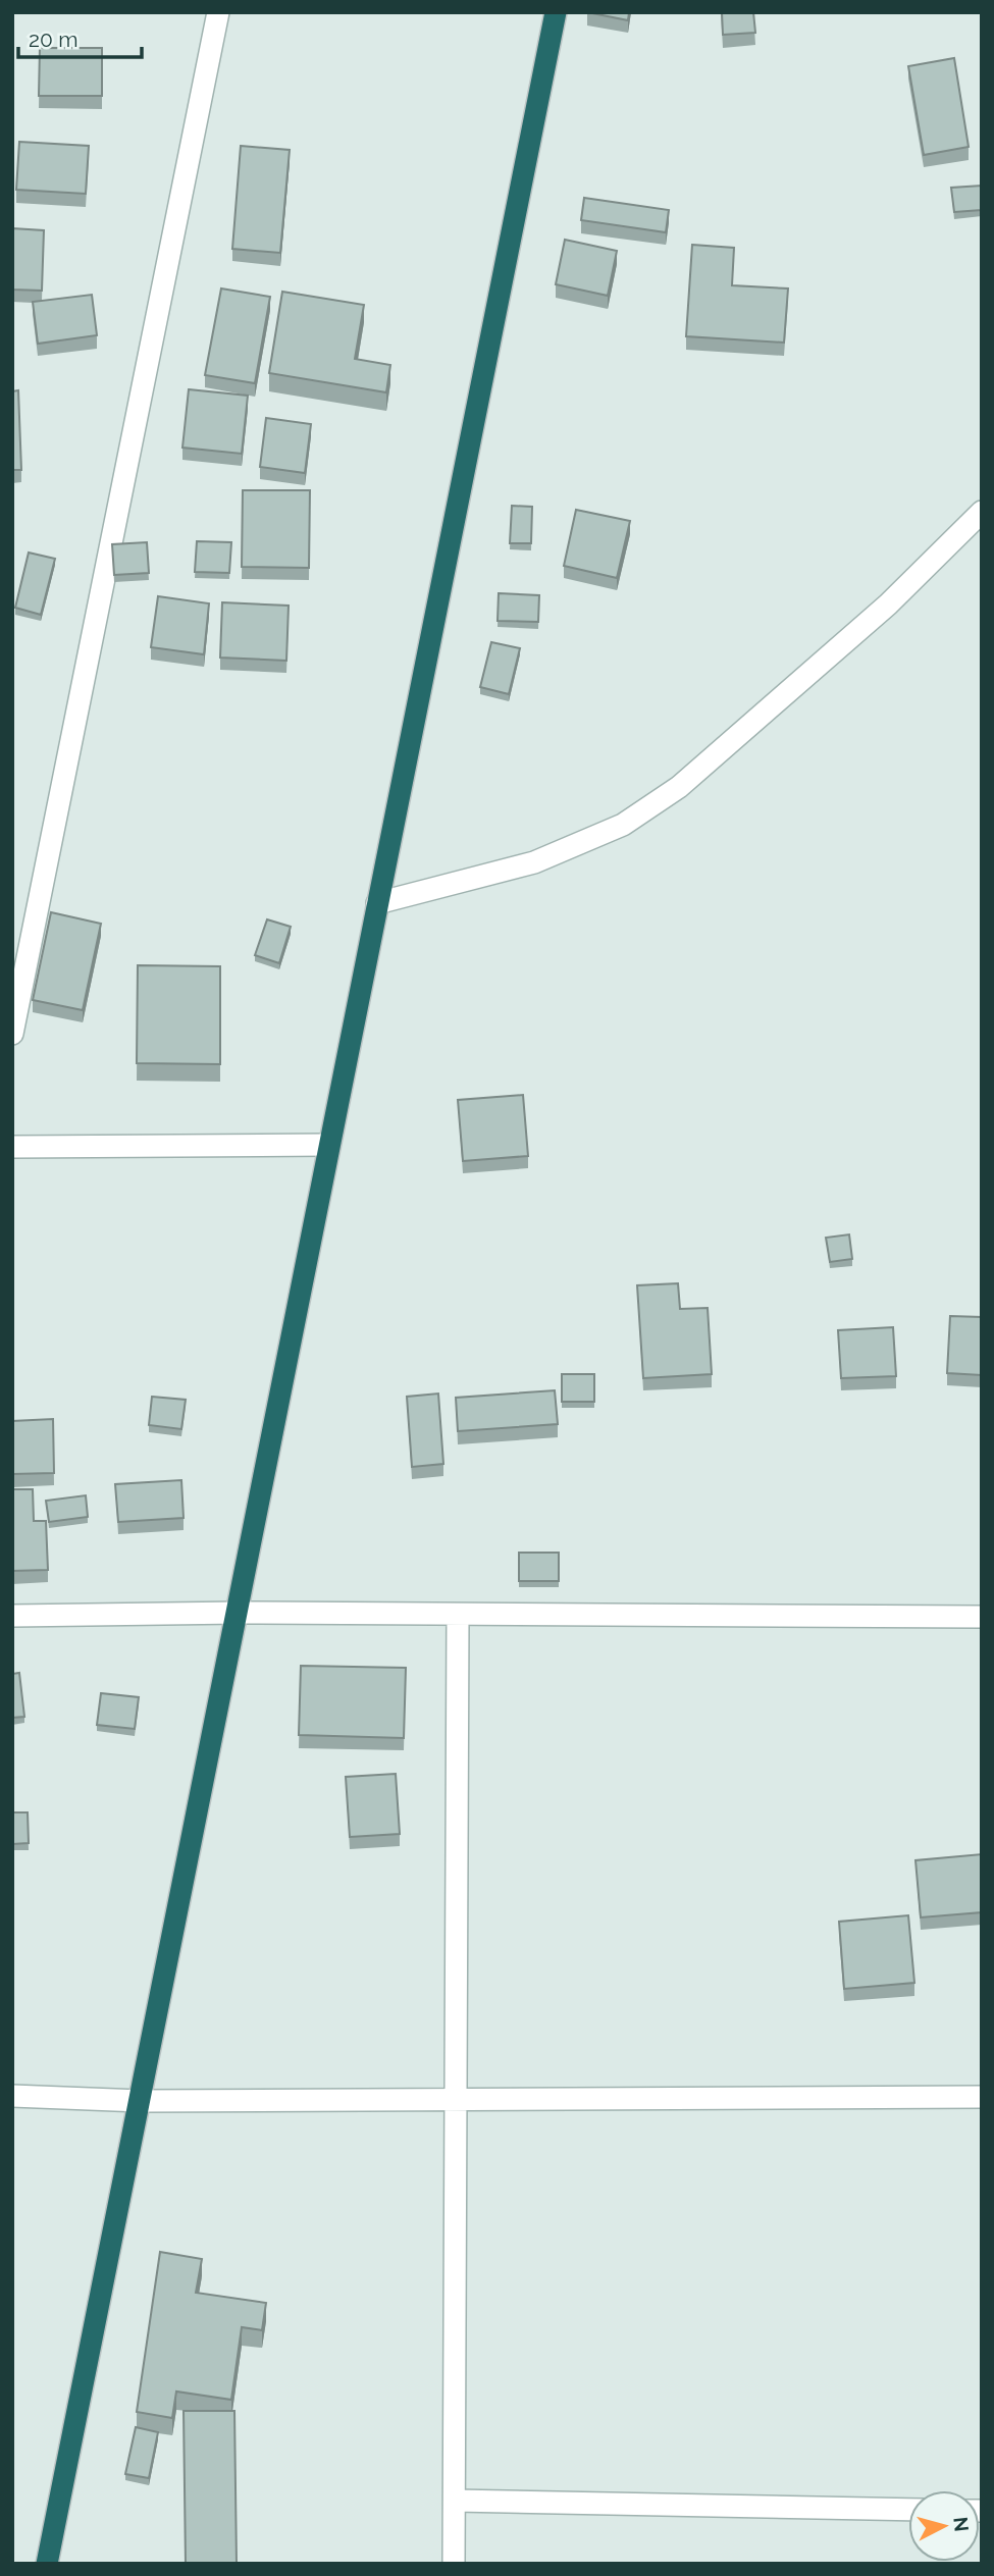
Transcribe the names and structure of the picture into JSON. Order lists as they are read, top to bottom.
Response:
{
  "scale_bar": "20 m",
  "north": "right"
}
